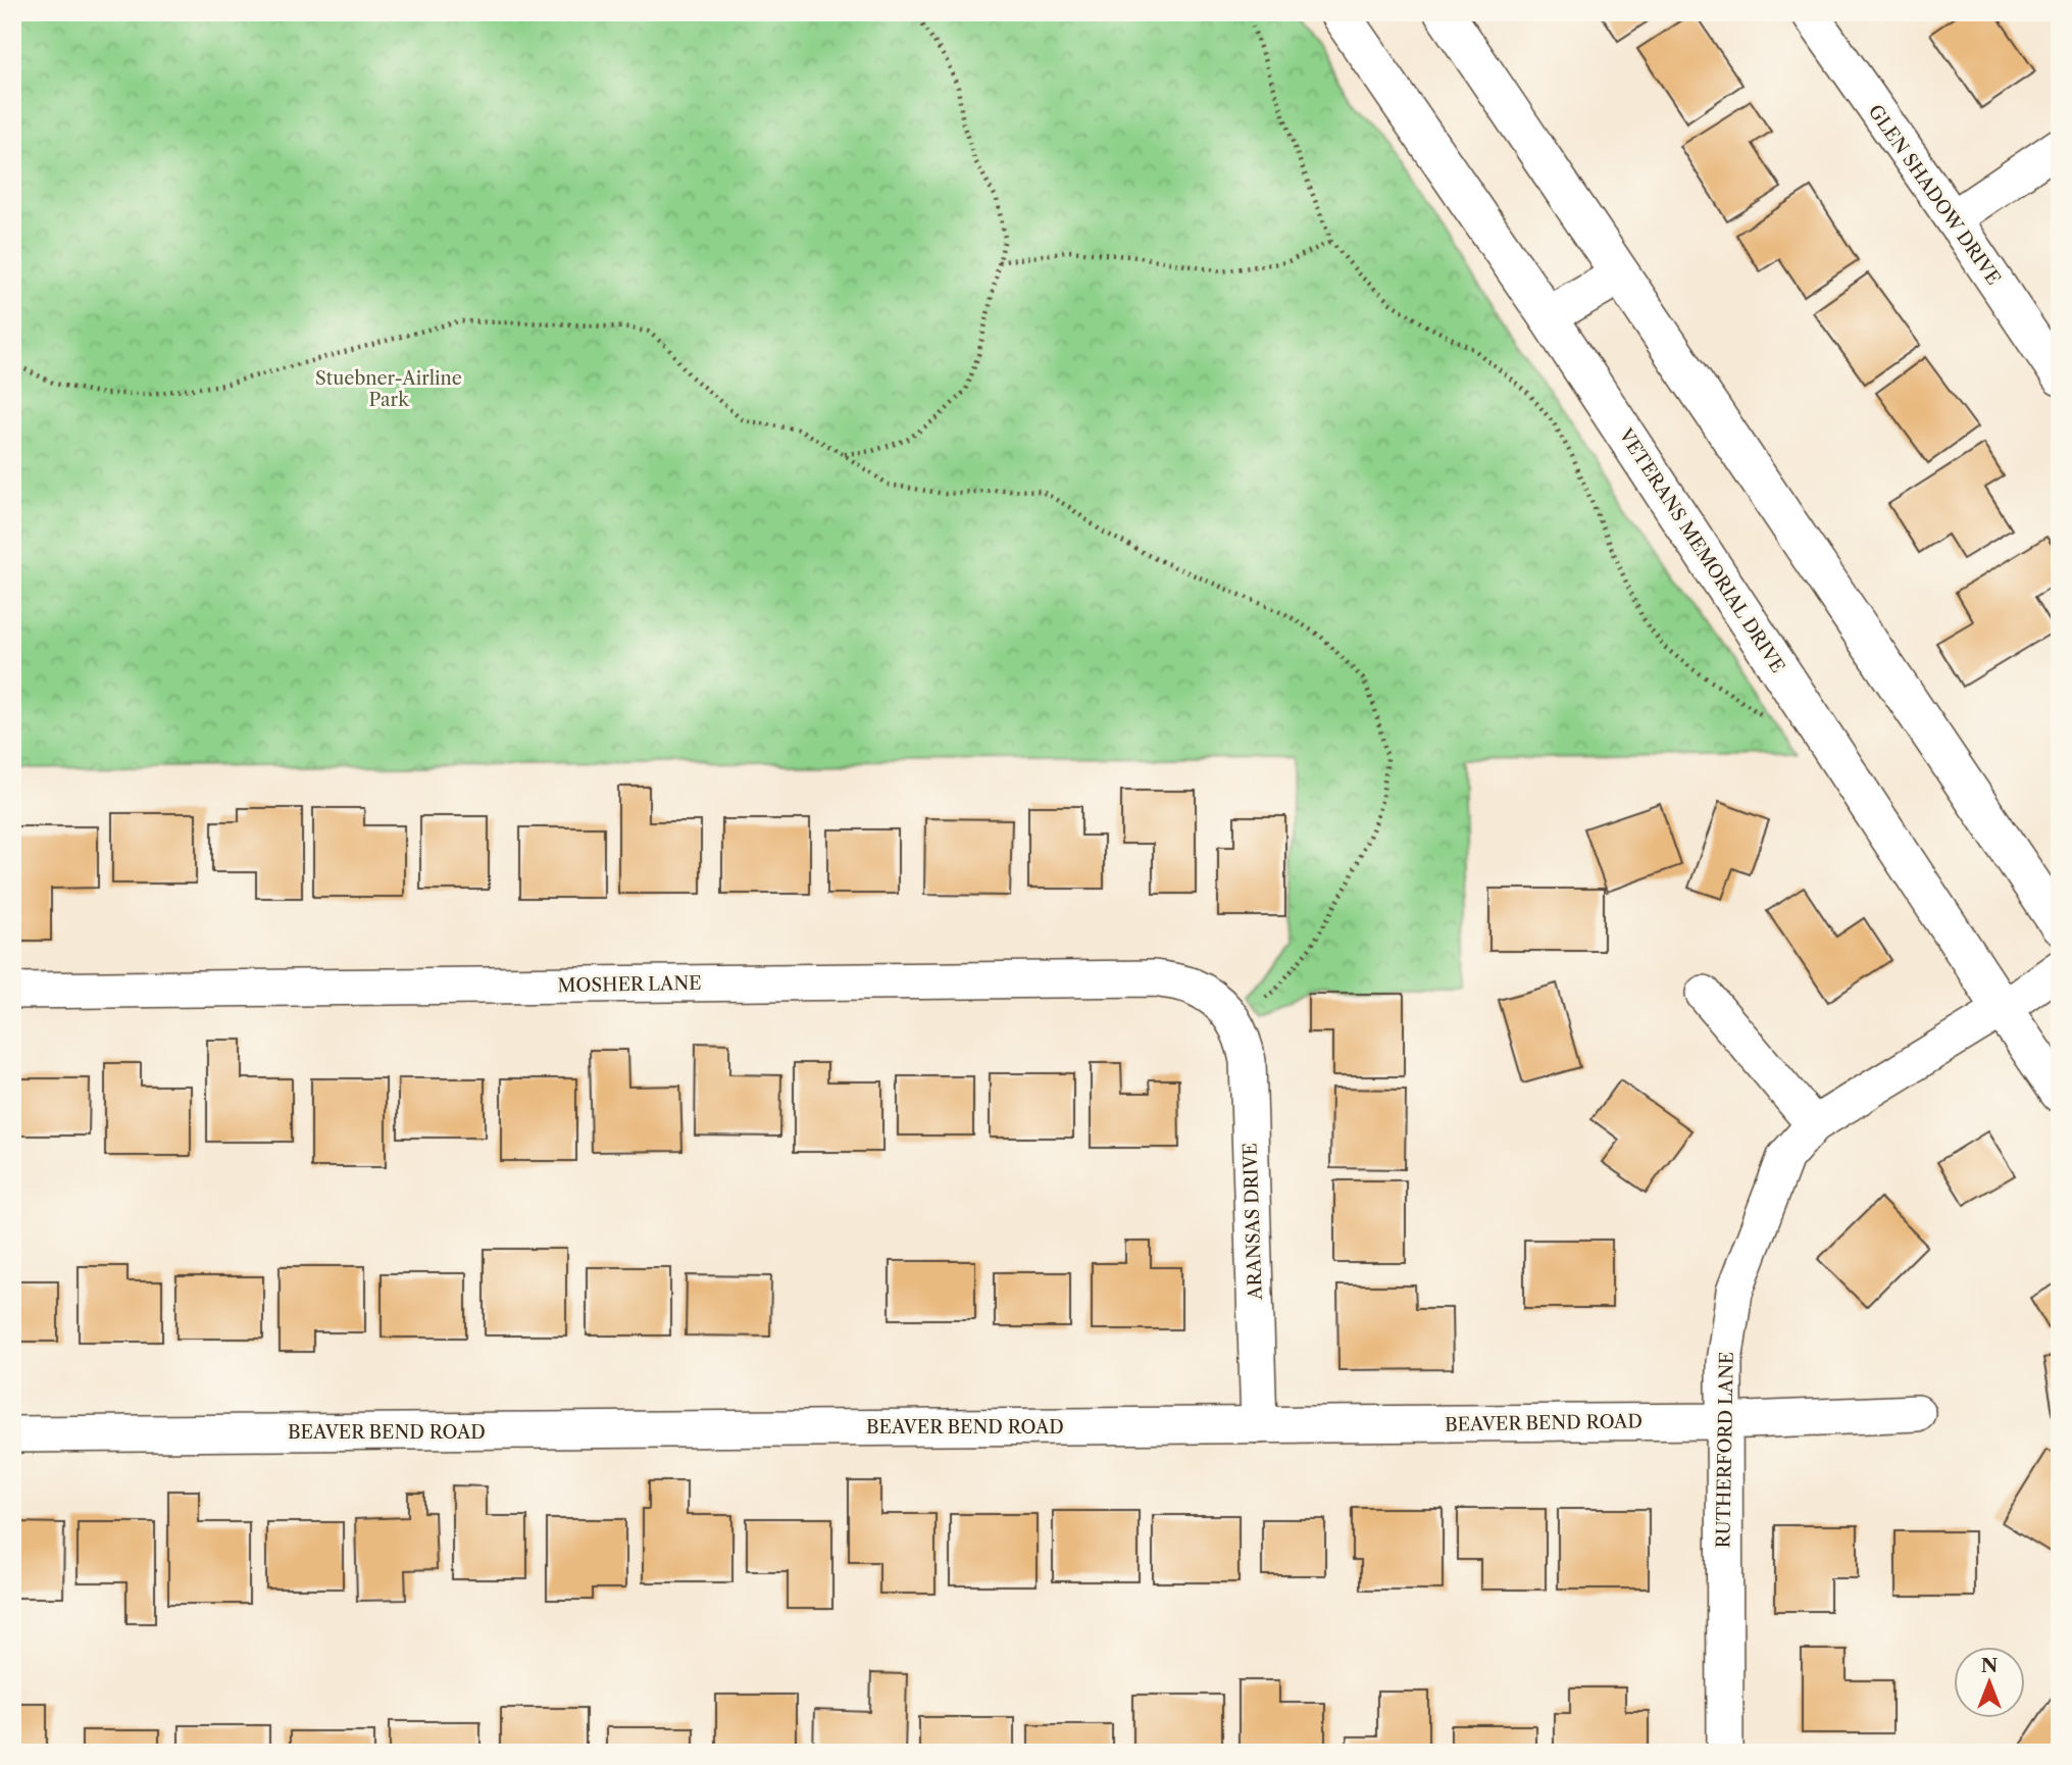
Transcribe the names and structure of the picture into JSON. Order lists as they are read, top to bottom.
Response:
{
  "streets": {
    "main road": ["VETERANS MEMORIAL DRIVE"],
    "street": [
      "GLEN SHADOW DRIVE",
      "MOSHER LANE",
      "ARANSAS DRIVE",
      "BEAVER BEND ROAD",
      "RUTHERFORD LANE"
    ]
  },
  "crossings": [
    ["VETERANS MEMORIAL DRIVE", "RUTHERFORD LANE"],
    ["MOSHER LANE", "ARANSAS DRIVE"],
    ["ARANSAS DRIVE", "BEAVER BEND ROAD"],
    ["BEAVER BEND ROAD", "RUTHERFORD LANE"]
  ],
  "parks": ["Stuebner-Airline Park"],
  "north": "top"
}
